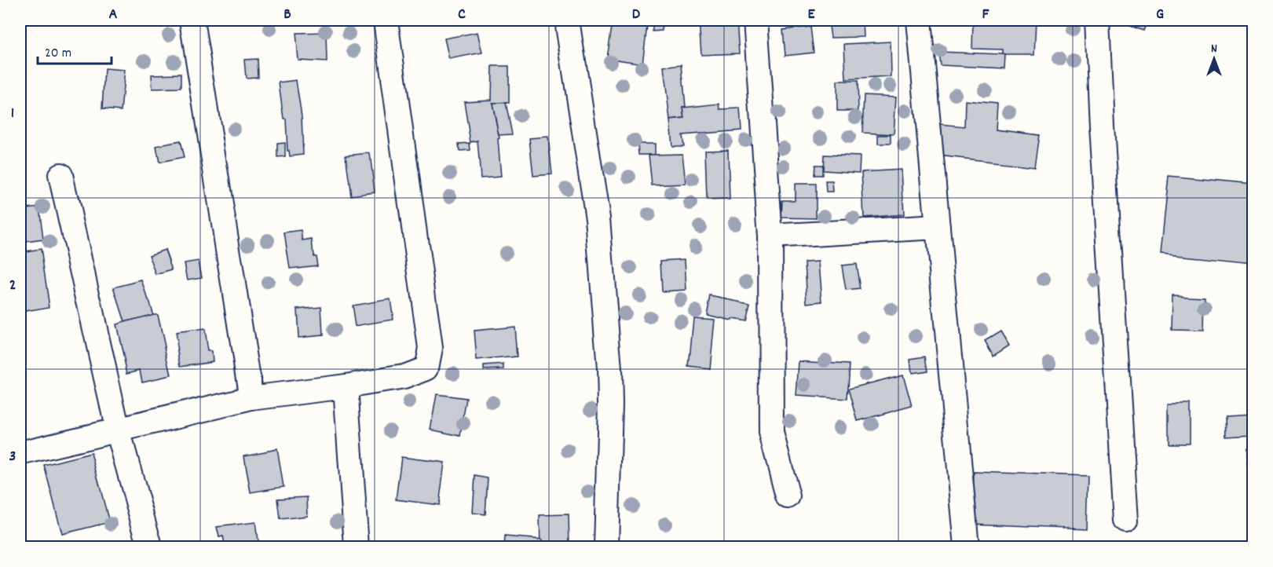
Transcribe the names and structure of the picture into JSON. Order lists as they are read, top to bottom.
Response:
{
  "scale_bar": "20 m",
  "north": "top",
  "grid": {
    "columns": [
      "A",
      "B",
      "C",
      "D",
      "E",
      "F",
      "G"
    ],
    "rows": ["1", "2", "3"]
  }
}
